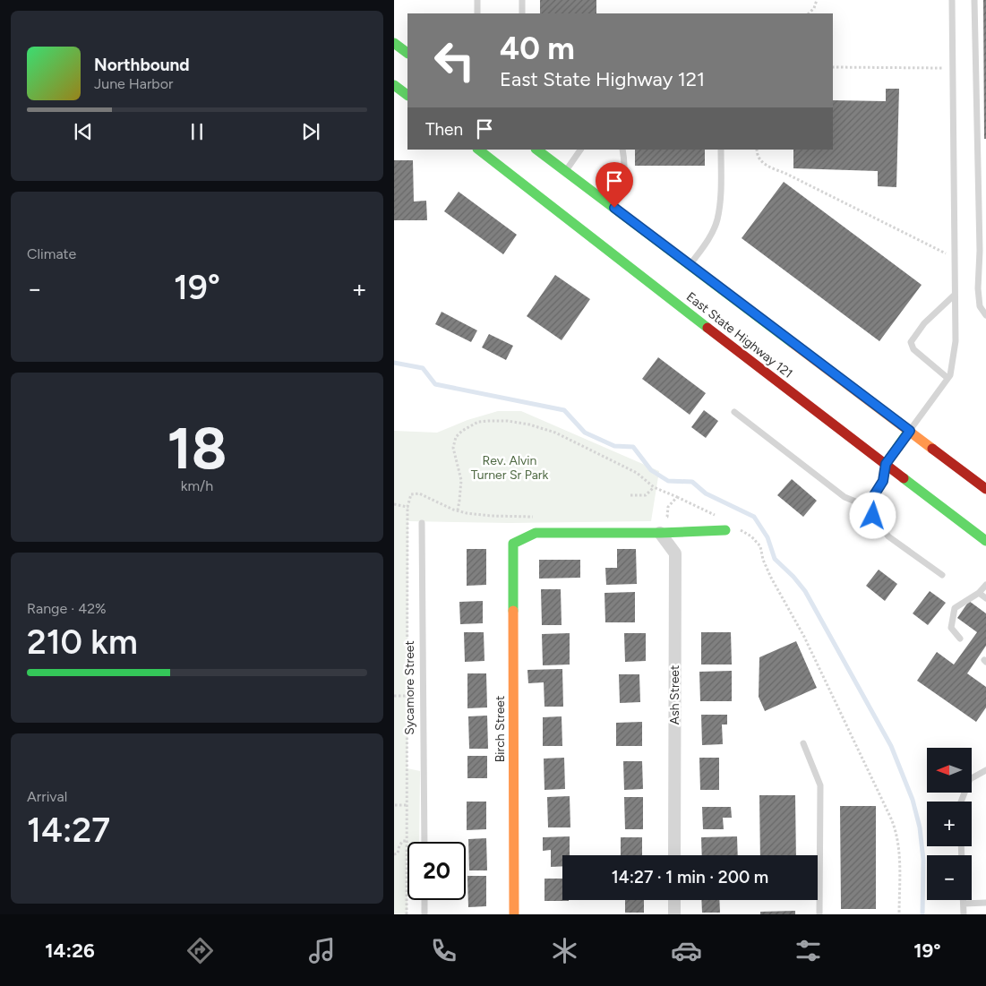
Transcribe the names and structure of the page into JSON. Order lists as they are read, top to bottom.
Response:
{
  "streets": {
    "main road": ["East State Highway 121", "Birch Street"],
    "street": ["Ash Street"],
    "lane": ["Sycamore Street"]
  },
  "crossings": [
    ["Ash Street", "Birch Street"]
  ],
  "parks": ["Rev. Alvin Turner Sr Park"],
  "north": "left",
  "page": {
    "turn": ["40 m", "East State Highway 121"],
    "song": ["Northbound", "June Harbor"],
    "then": "Then",
    "tile": [
      "Climate",
      ["18", "km/h"],
      ["Range · 42%", "210 km"],
      ["Arrival", "14:27"]
    ],
    "heat": ["−", "19°", "+"],
    "map_buttons": ["+", "−"],
    "limit": "20",
    "trip": "14:27 · 1 min · 200 m",
    "tabs": ["14:26", "19°"]
  }
}
